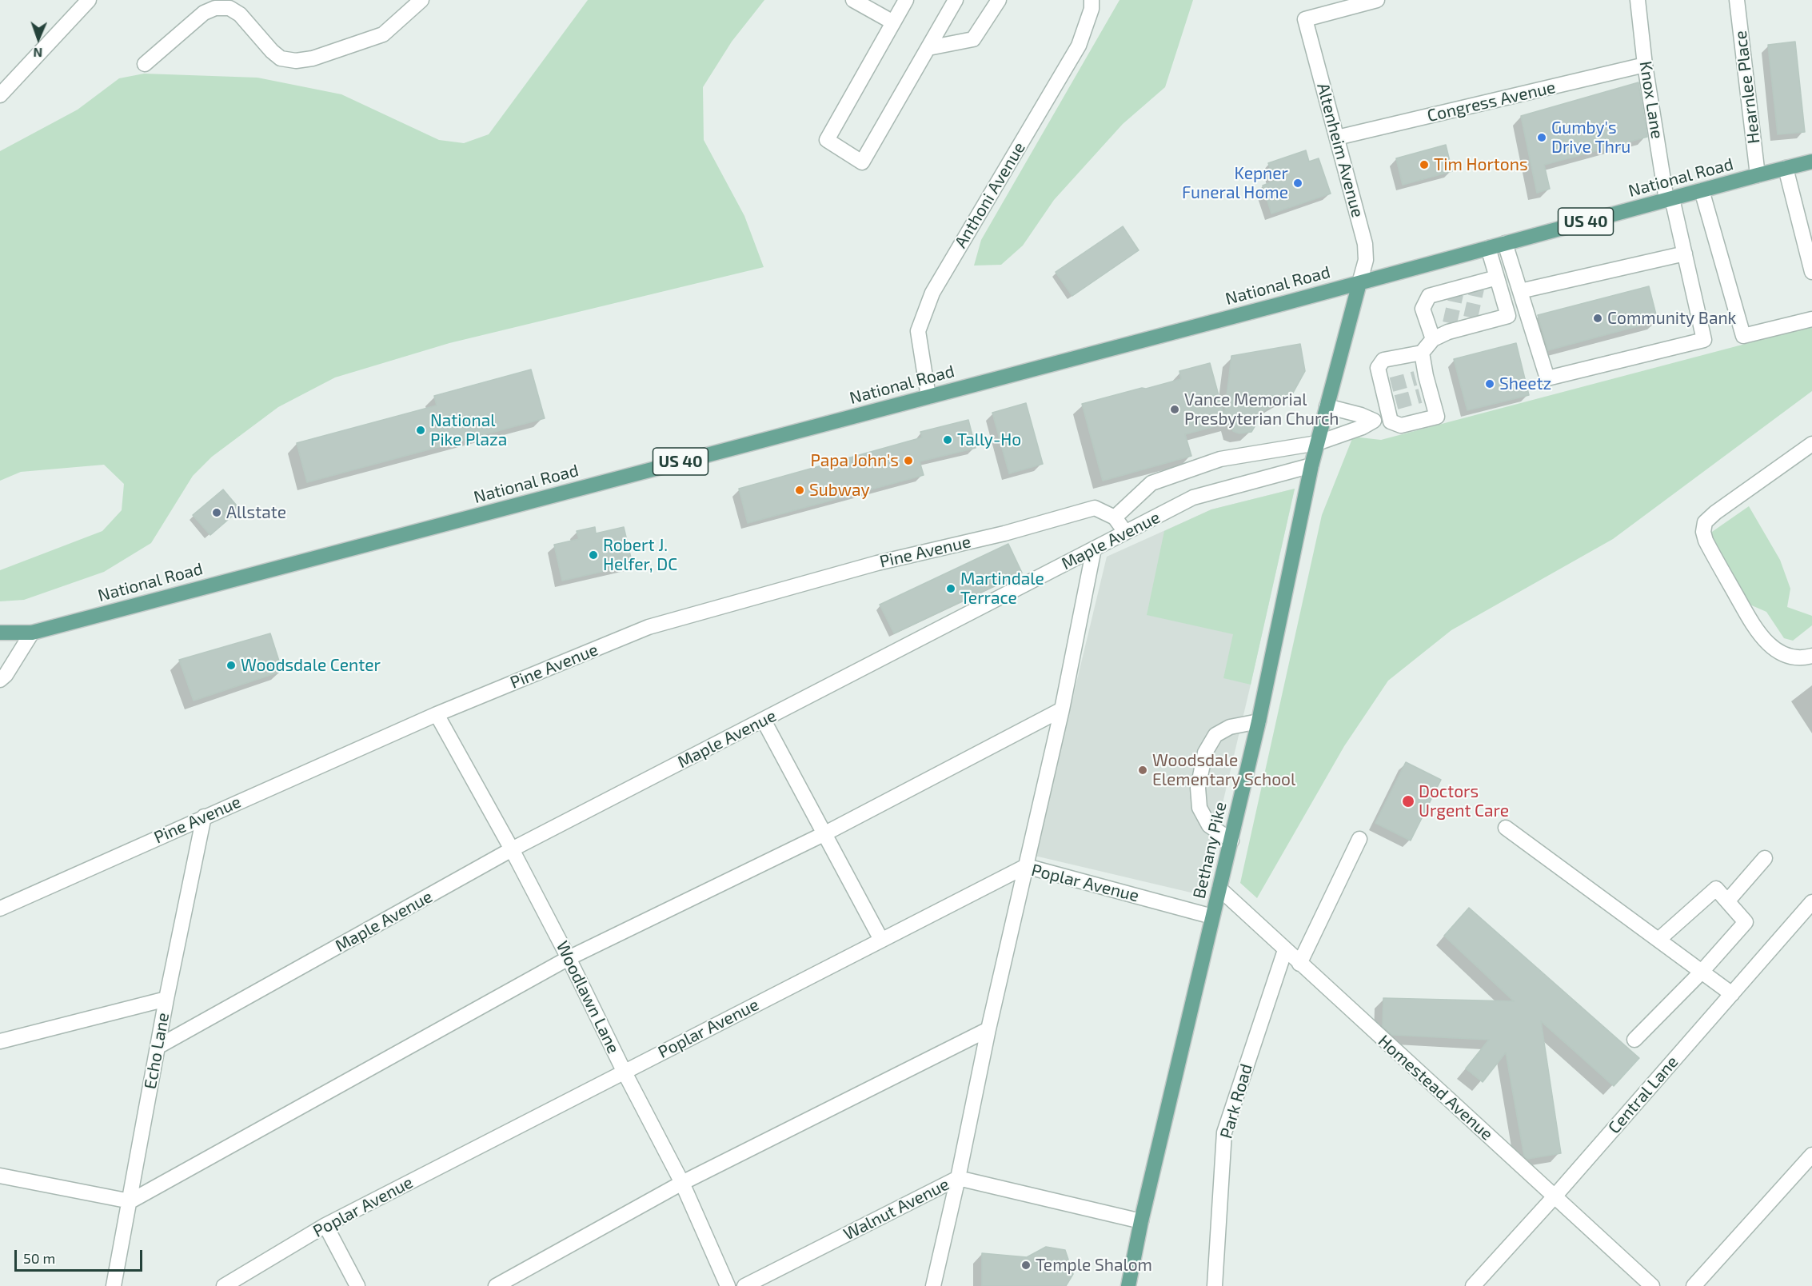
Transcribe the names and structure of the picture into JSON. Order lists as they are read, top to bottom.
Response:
{
  "streets": {
    "main road": ["National Road", "US 40", "Bethany Pike"],
    "street": [
      "Hearnlee Place",
      "Knox Lane",
      "Congress Avenue",
      "Altenheim Avenue",
      "Anthoni Avenue",
      "Maple Avenue",
      "Pine Avenue",
      "Poplar Avenue",
      "Woodlawn Lane",
      "Echo Lane",
      "Homestead Avenue",
      "Central Lane",
      "Park Road",
      "Walnut Avenue"
    ]
  },
  "crossings": [
    ["Hearnlee Place", "National Road"],
    ["Knox Lane", "Congress Avenue"],
    ["Knox Lane", "National Road"],
    ["Congress Avenue", "Altenheim Avenue"],
    ["Altenheim Avenue", "National Road"],
    ["Altenheim Avenue", "Bethany Pike"],
    ["National Road", "Anthoni Avenue"],
    ["National Road", "Bethany Pike"],
    ["Maple Avenue", "Pine Avenue"],
    ["Maple Avenue", "Bethany Pike"],
    ["Maple Avenue", "Woodlawn Lane"],
    ["Maple Avenue", "Echo Lane"],
    ["Pine Avenue", "Woodlawn Lane"],
    ["Pine Avenue", "Echo Lane"],
    ["Bethany Pike", "Poplar Avenue"],
    ["Bethany Pike", "Homestead Avenue"],
    ["Bethany Pike", "Walnut Avenue"],
    ["Poplar Avenue", "Woodlawn Lane"],
    ["Homestead Avenue", "Central Lane"],
    ["Homestead Avenue", "Park Road"]
  ],
  "places": [
    "Gumby's Drive Thru",
    "Tim Hortons",
    "Kepner Funeral Home",
    "Community Bank",
    "Sheetz",
    "Vance Memorial Presbyterian Church",
    "National Pike Plaza",
    "Tally-Ho",
    "Papa John's",
    "Subway",
    "Allstate",
    "Robert J. Helfer, DC",
    "Martindale Terrace",
    "Woodsdale Center",
    "Woodsdale Elementary School",
    "Doctors Urgent Care",
    "Temple Shalom"
  ],
  "scale_bar": "50 m",
  "north": "bottom"
}
